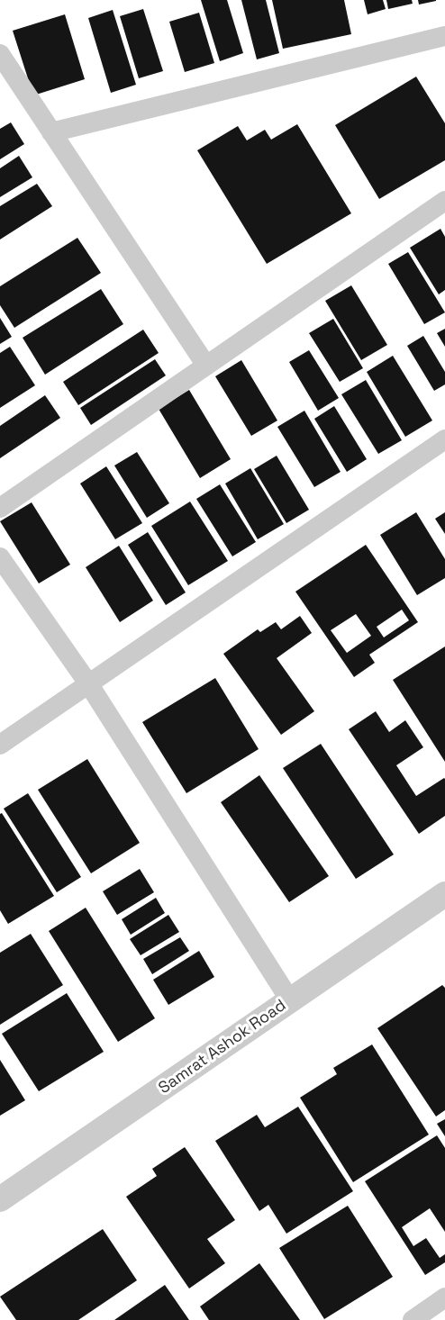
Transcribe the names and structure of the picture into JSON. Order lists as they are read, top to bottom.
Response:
{
  "streets": {
    "street": ["Samrat Ashok Road"]
  }
}
